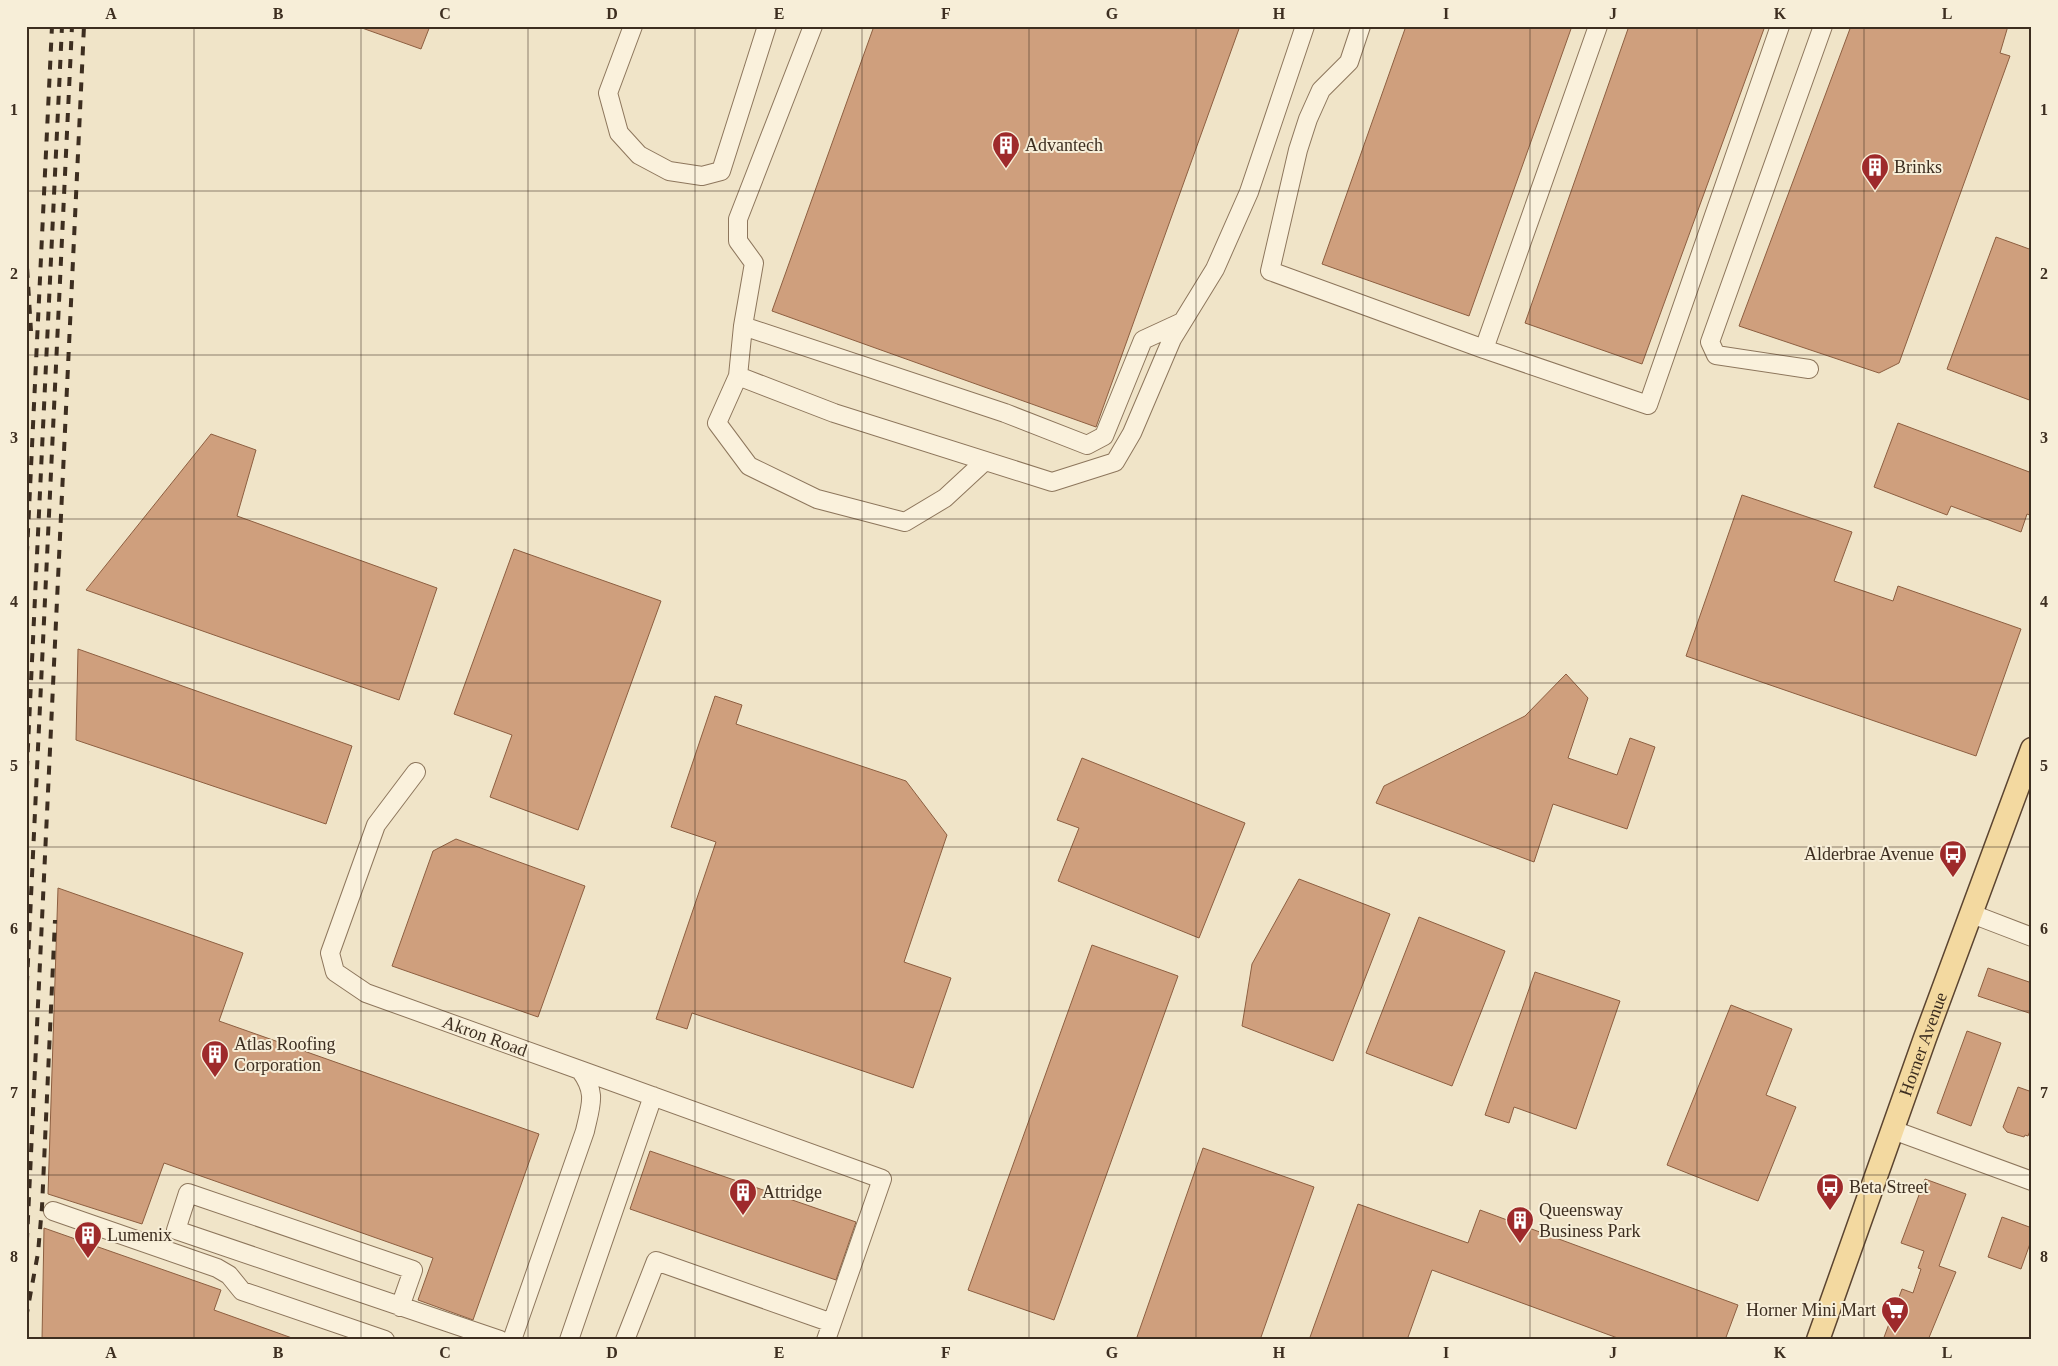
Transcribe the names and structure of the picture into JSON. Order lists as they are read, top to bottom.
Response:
{
  "streets": {
    "main road": ["Horner Avenue"],
    "street": ["Akron Road"]
  },
  "places": {
    "building": [
      "Advantech",
      "Brinks",
      "Atlas Roofing Corporation",
      "Attridge",
      "Queensway Business Park",
      "Lumenix"
    ],
    "bus stop": ["Alderbrae Avenue", "Beta Street"],
    "supermarket": ["Horner Mini Mart"]
  },
  "grid": {
    "columns": [
      "A",
      "B",
      "C",
      "D",
      "E",
      "F",
      "G",
      "H",
      "I",
      "J",
      "K",
      "L"
    ],
    "rows": [
      "1",
      "2",
      "3",
      "4",
      "5",
      "6",
      "7",
      "8"
    ]
  }
}
